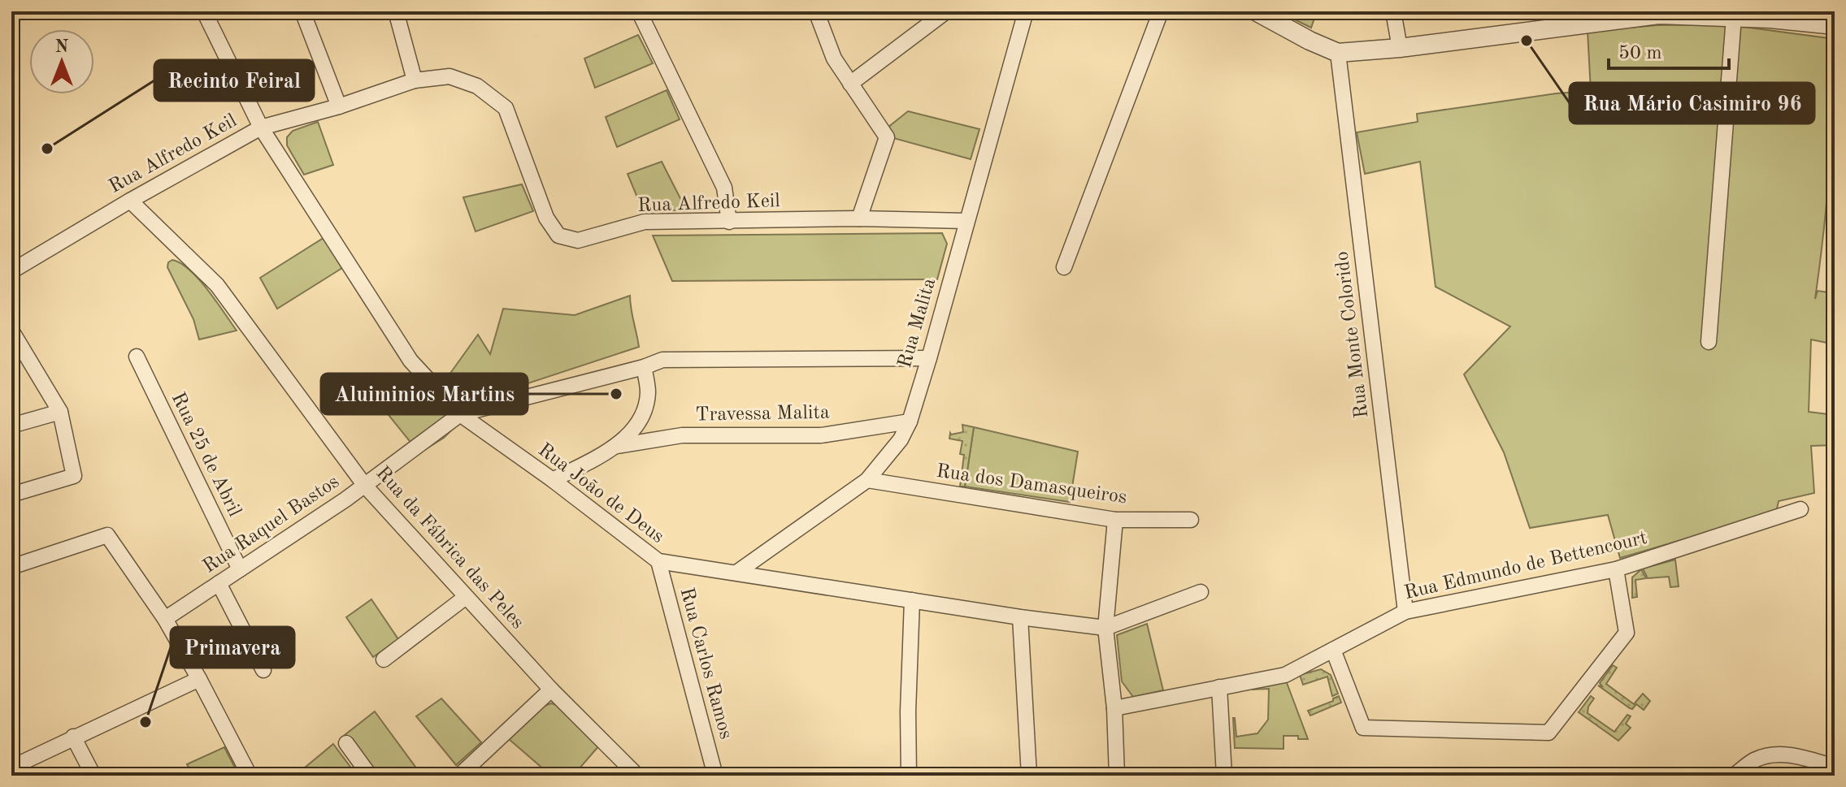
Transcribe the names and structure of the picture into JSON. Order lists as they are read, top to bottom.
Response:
{
  "streets": {
    "street": [
      "Rua Alfredo Keil",
      "Rua Malita",
      "Rua Monte Colorido",
      "Travessa Malita",
      "Rua 25 de Abril",
      "Rua dos Damasqueiros",
      "Rua João de Deus",
      "Rua Raquel Bastos",
      "Rua da Fábrica das Peles",
      "Rua Edmundo de Bettencourt",
      "Rua Carlos Ramos"
    ]
  },
  "crossings": [
    ["Rua Alfredo Keil", "Rua Malita"],
    ["Rua Alfredo Keil", "Rua João de Deus"],
    ["Rua Alfredo Keil", "Rua da Fábrica das Peles"],
    ["Rua Malita", "Travessa Malita"],
    ["Rua Malita", "Rua dos Damasqueiros"],
    ["Rua Malita", "Rua João de Deus"],
    ["Rua Monte Colorido", "Rua Edmundo de Bettencourt"],
    ["Travessa Malita", "Rua João de Deus"],
    ["Rua 25 de Abril", "Rua Raquel Bastos"],
    ["Rua João de Deus", "Rua Raquel Bastos"],
    ["Rua João de Deus", "Rua Carlos Ramos"],
    ["Rua Raquel Bastos", "Rua da Fábrica das Peles"]
  ],
  "places": [
    "Rua Mário Casimiro 96",
    "Recinto Feiral",
    "Aluiminios Martins",
    "Primavera"
  ],
  "scale_bar": "50 m",
  "north": "top"
}
